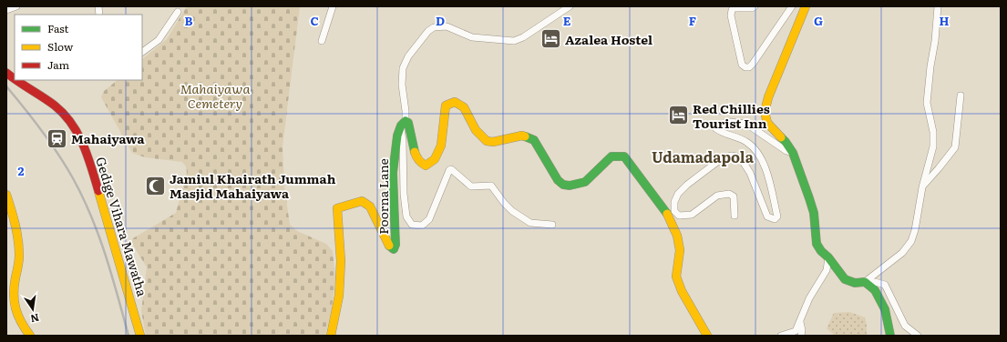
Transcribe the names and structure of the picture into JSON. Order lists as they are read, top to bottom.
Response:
{
  "streets": {
    "main road": ["Poorna Lane", "Gedige Vihara Mawatha"]
  },
  "districts": ["Udamadapola"],
  "parks": ["Mahaiyawa Cemetery"],
  "places": {
    "hotel": ["Azalea Hostel", "Red Chillies Tourist Inn"],
    "station": ["Mahaiyawa"],
    "mosque": ["Jamiul Khairath Jummah Masjid Mahaiyawa"]
  },
  "legend": ["Fast", "Slow", "Jam"],
  "north": "bottom",
  "grid": {
    "columns": [
      "B",
      "C",
      "D",
      "E",
      "F",
      "G",
      "H"
    ],
    "rows": ["2"]
  }
}
